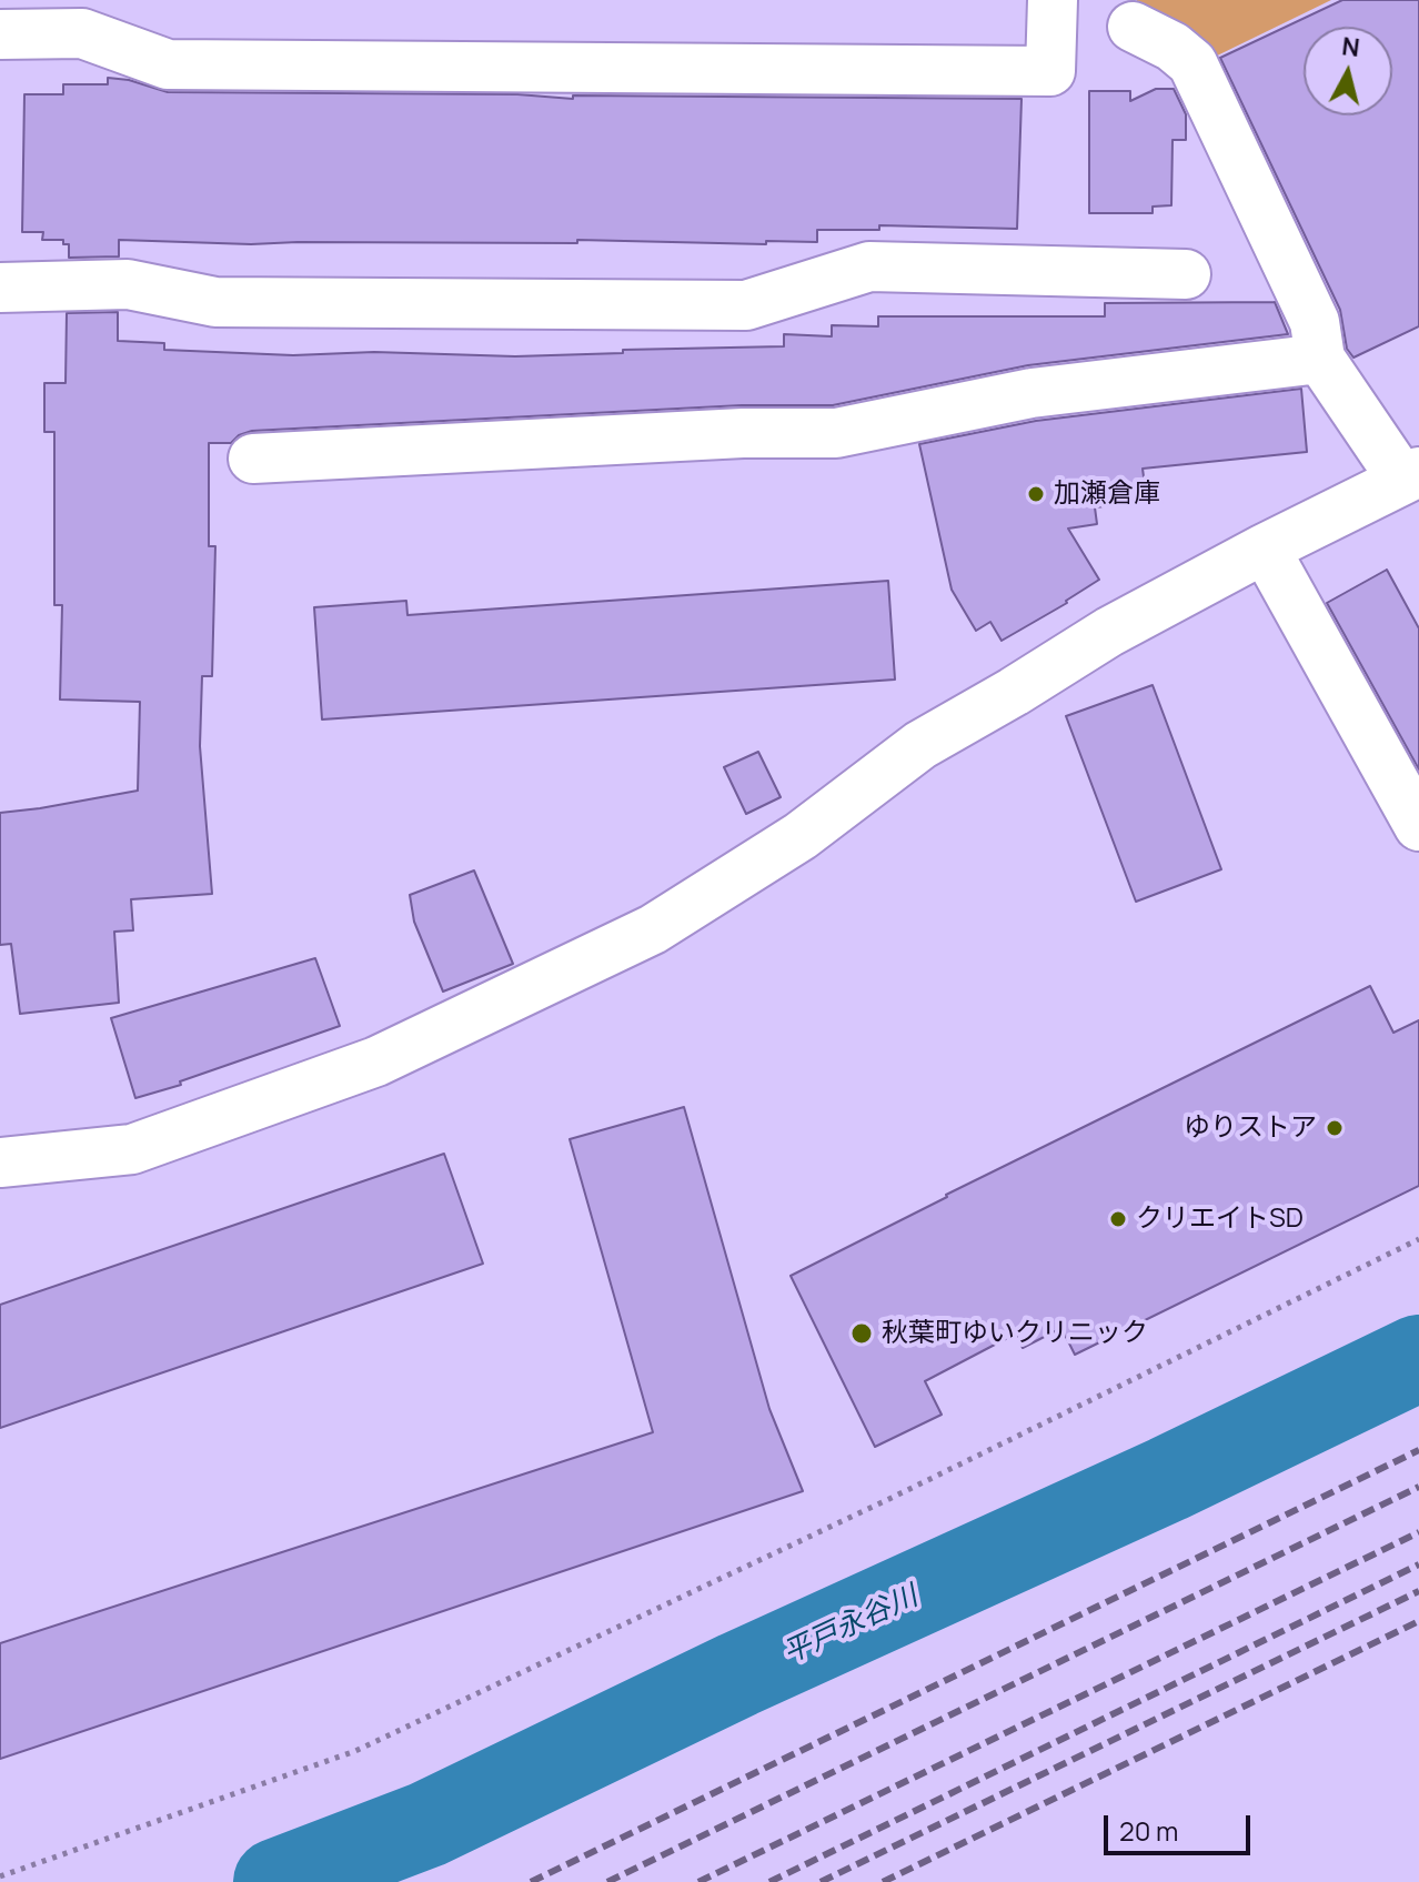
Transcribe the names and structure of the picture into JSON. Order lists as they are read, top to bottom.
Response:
{
  "water": ["平戸永谷川"],
  "places": [
    "加瀬倉庫",
    "ゆりストア",
    "クリエイトSD",
    "秋葉町ゆいクリニック"
  ],
  "scale_bar": "20 m",
  "north": "top"
}
